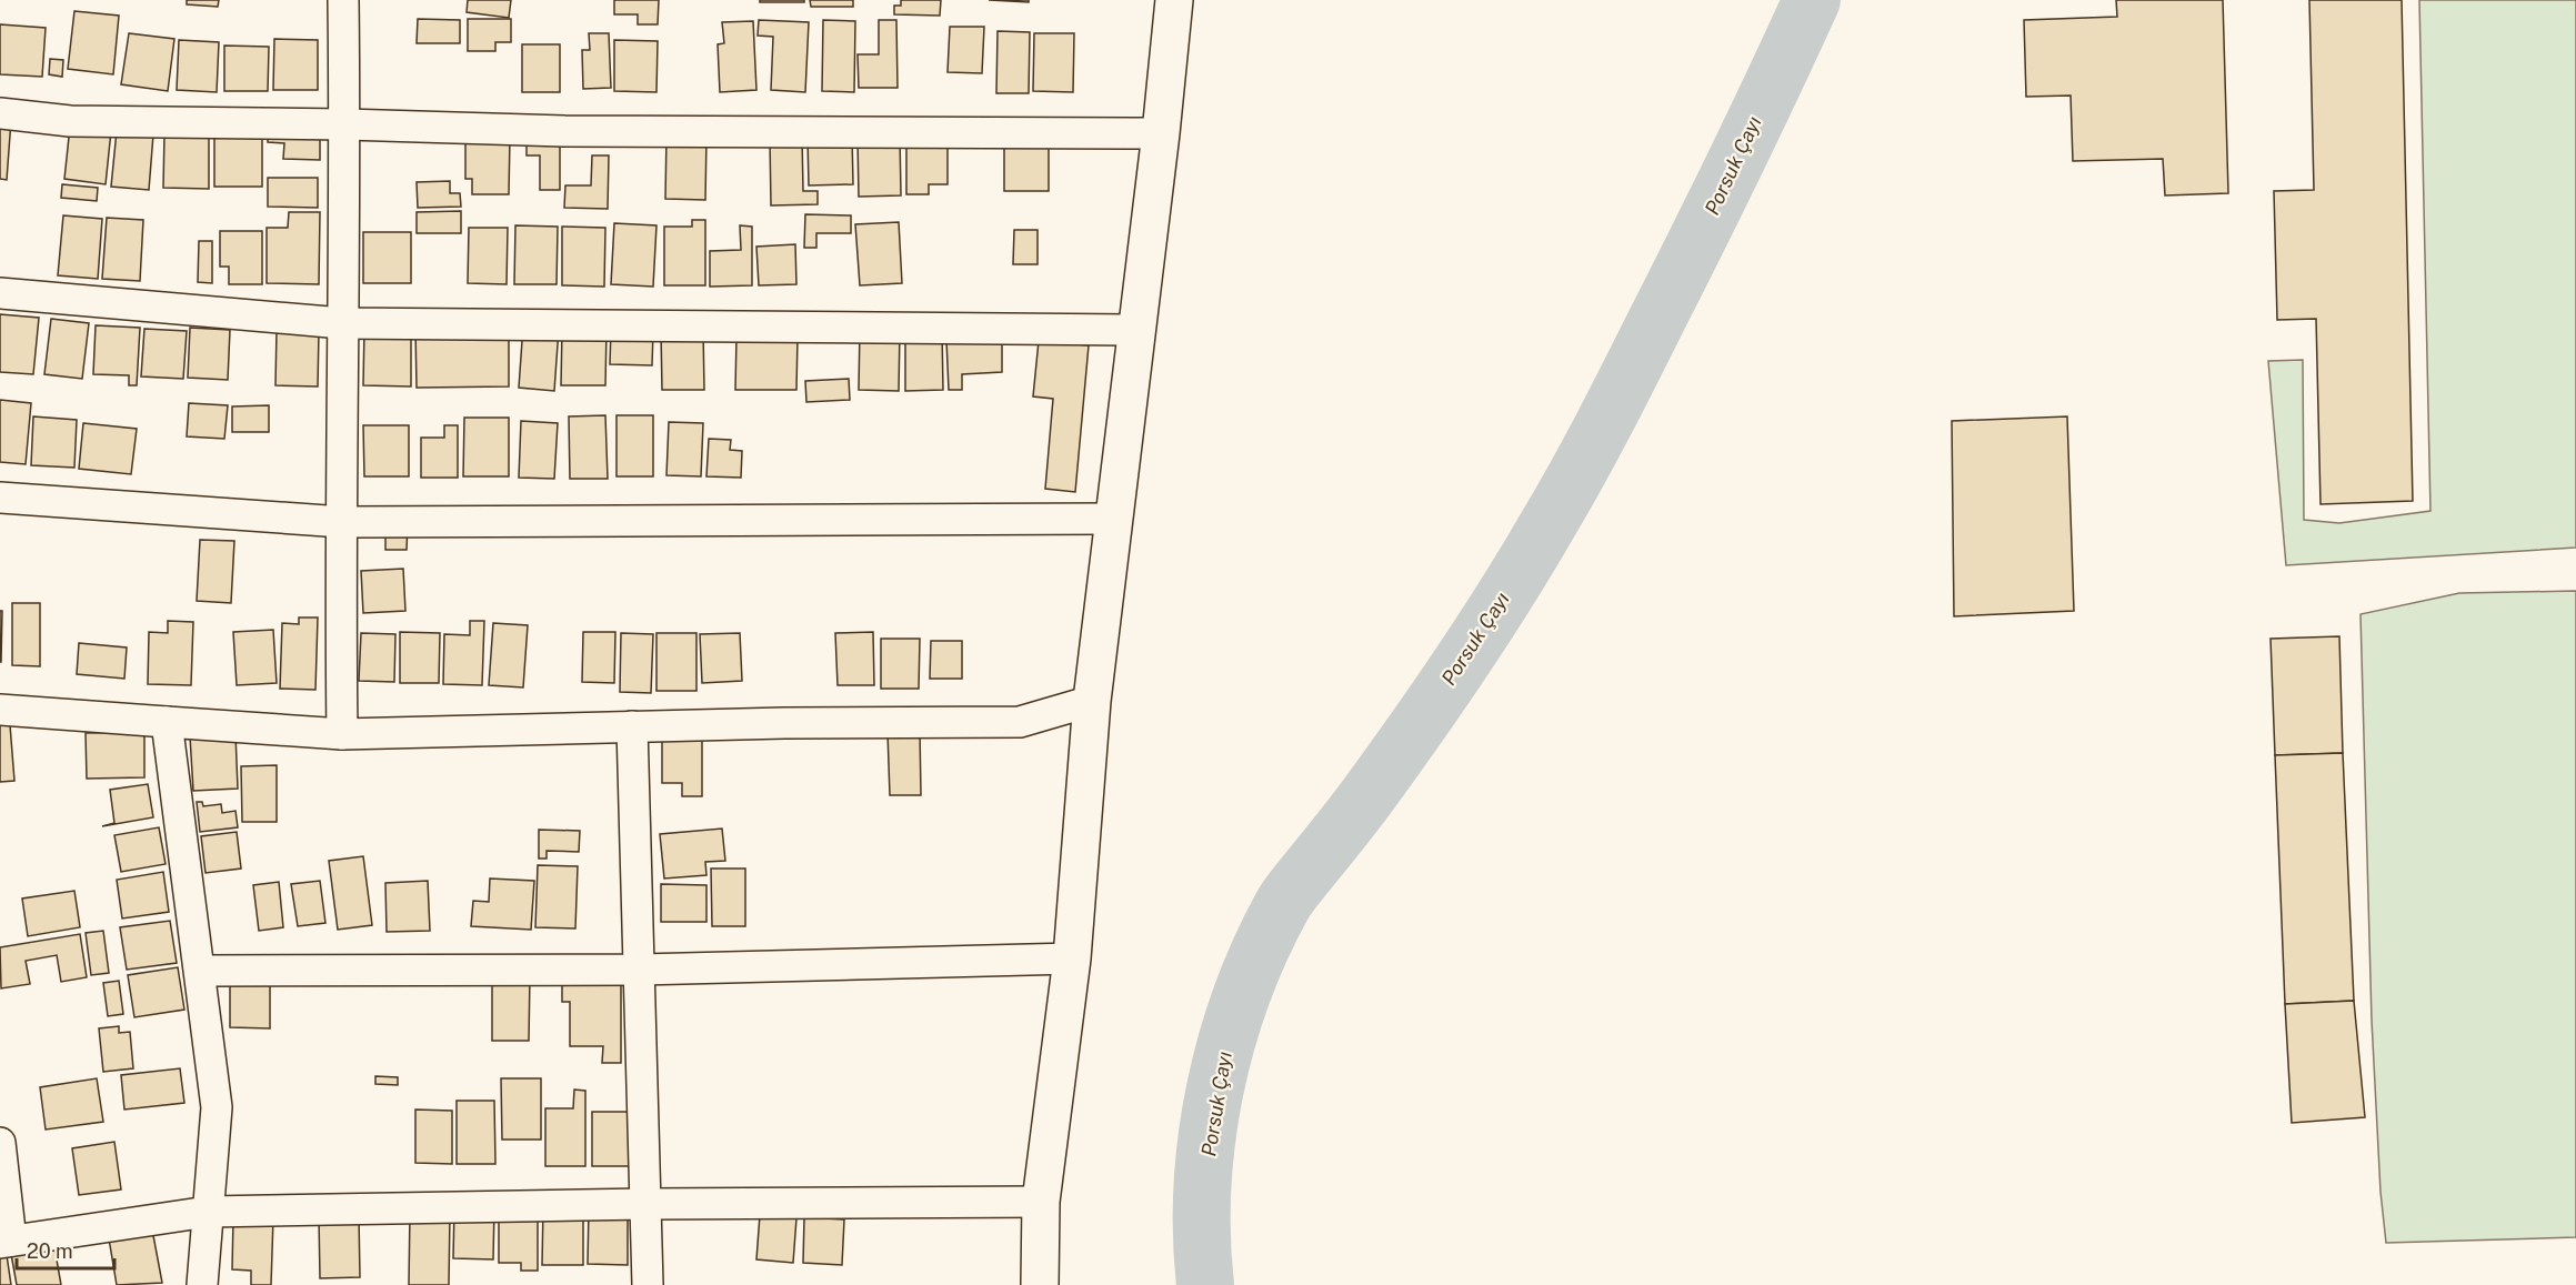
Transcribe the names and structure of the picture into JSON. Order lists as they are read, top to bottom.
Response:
{
  "water": ["Porsuk Çayı"],
  "scale_bar": "20 m"
}
